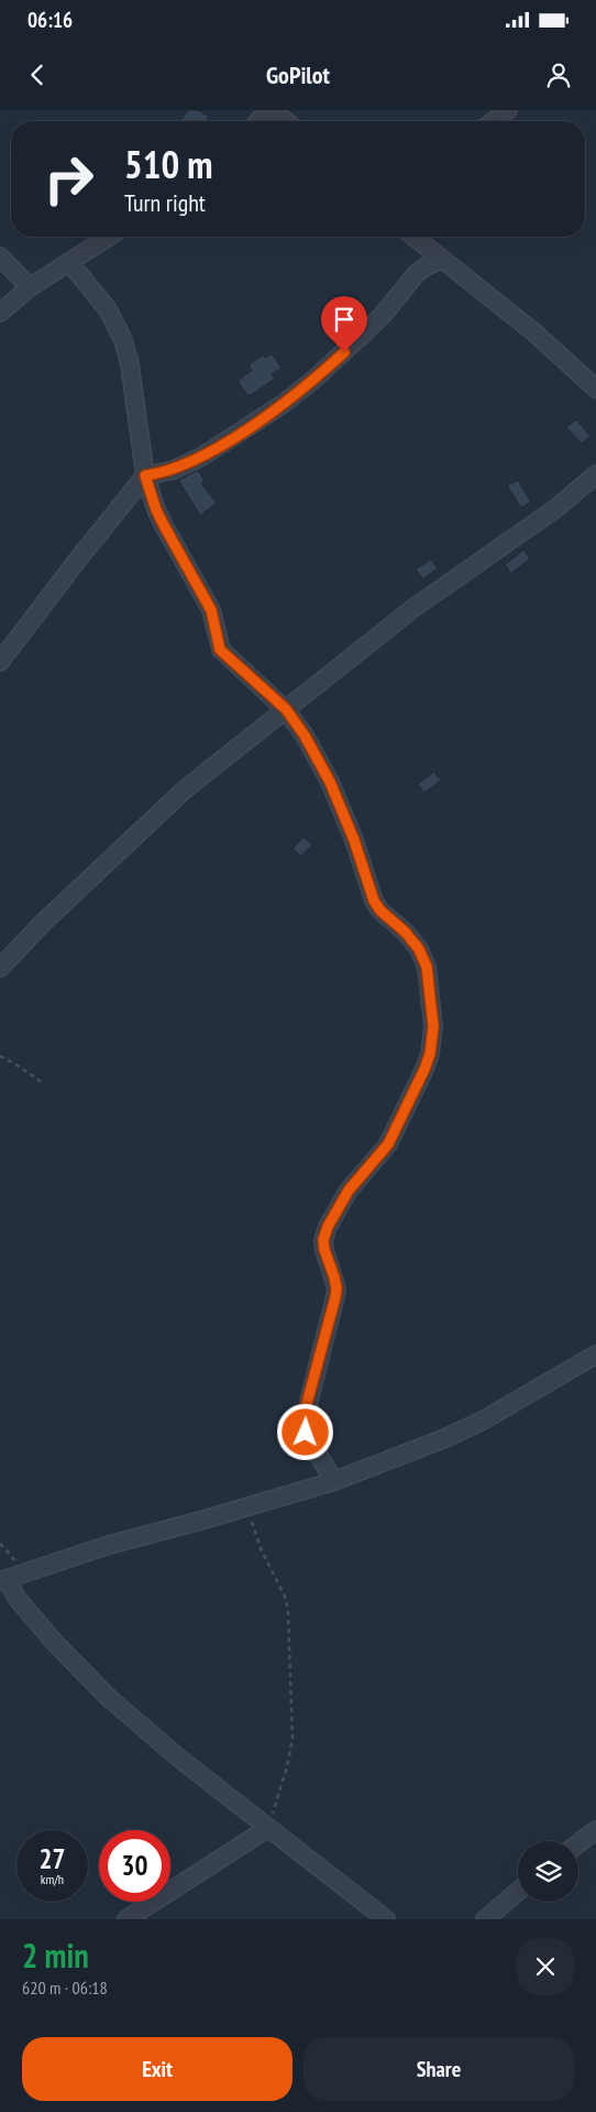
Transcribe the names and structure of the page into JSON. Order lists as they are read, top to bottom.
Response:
{
  "page": {
    "status": "06:16",
    "header": "GoPilot",
    "turn": ["510 m", "Turn right"],
    "speed": "27 km/h",
    "limit": "30",
    "heading": ["2 min", "620 m · 06:18"],
    "buttons": ["Exit", "Share"]
  }
}
